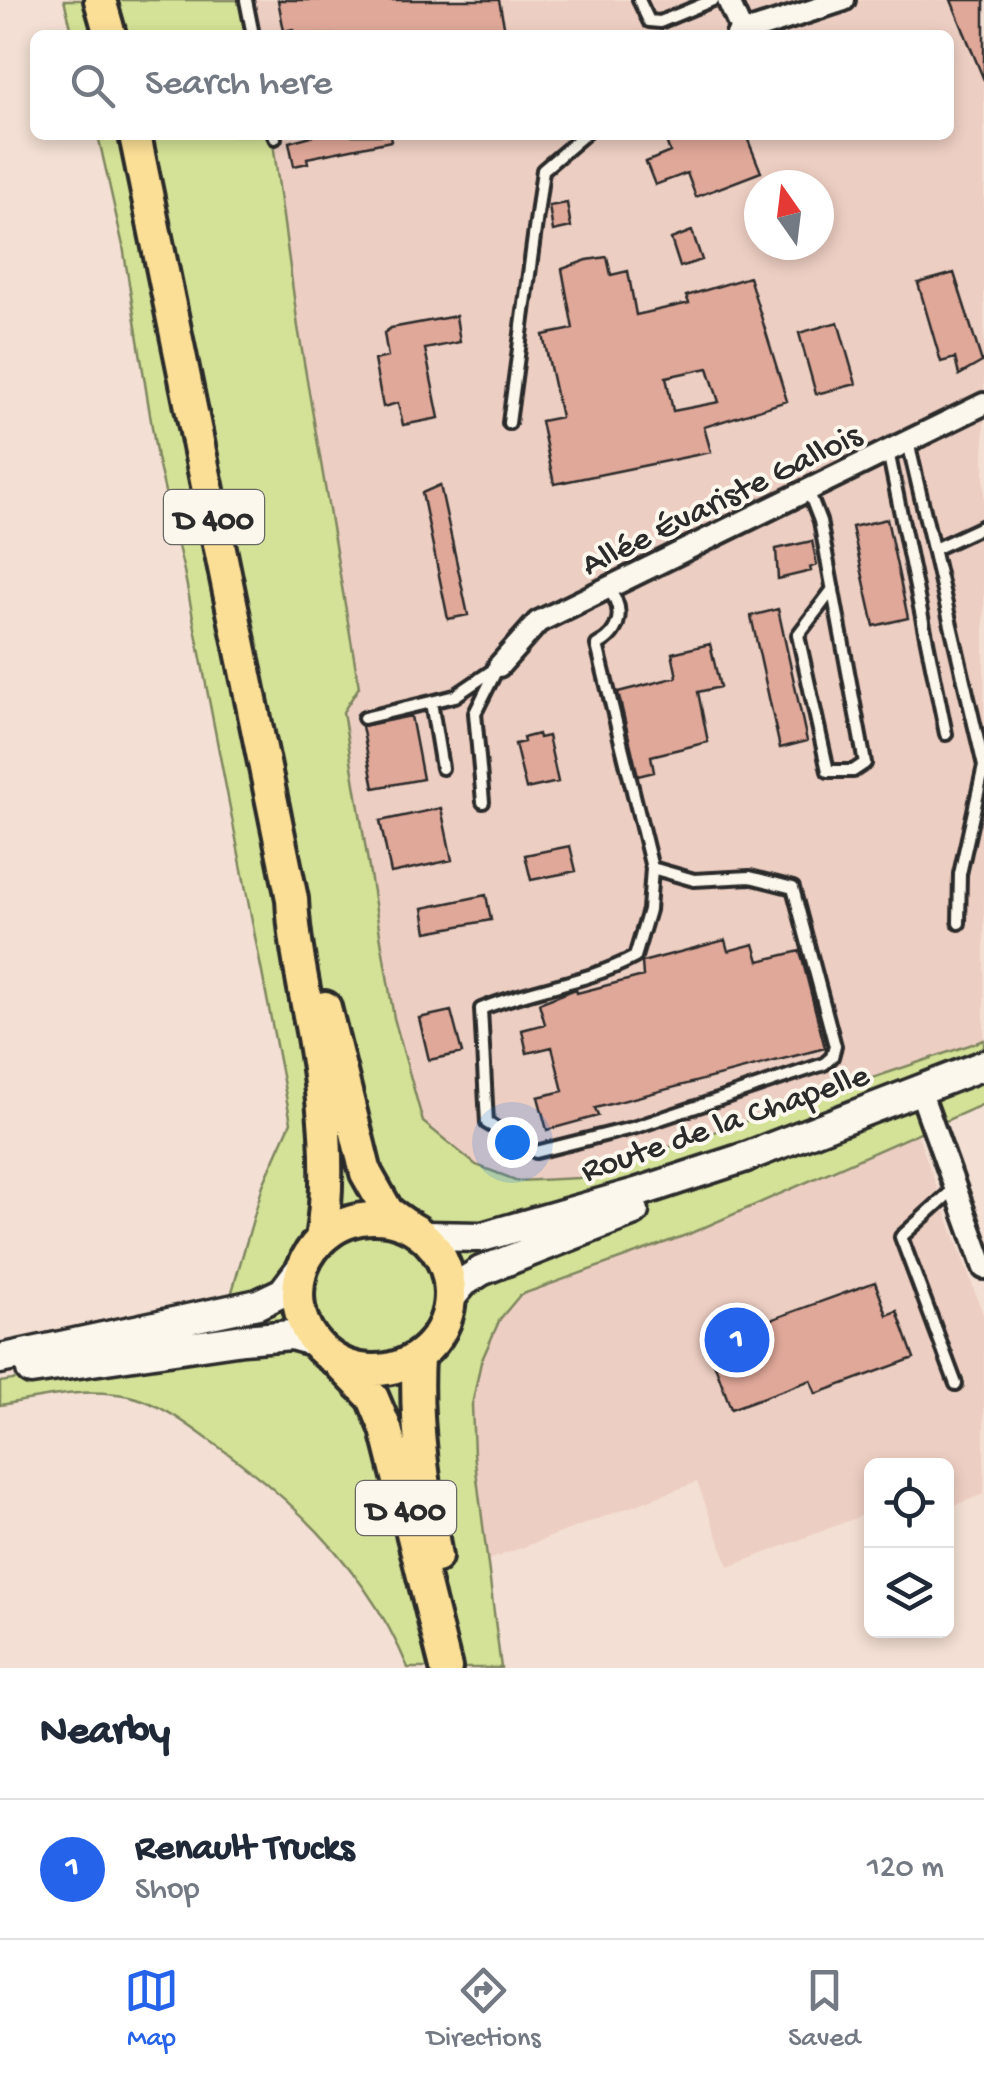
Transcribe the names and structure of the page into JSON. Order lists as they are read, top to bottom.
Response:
{
  "streets": {
    "main road": ["D 400", "Route de la Chapelle"],
    "street": ["Allée Évariste Gallois"]
  },
  "crossings": [
    ["D 400", "Route de la Chapelle"]
  ],
  "north": "top",
  "page": {
    "search": "Search here",
    "pins": "1",
    "heading": "Nearby",
    "list": [
      {
        "mark": "1",
        "name": "Renault Trucks",
        "note": "Shop",
        "value": "120 m"
      }
    ],
    "nav": ["Map", "Directions", "Saved"]
  }
}
